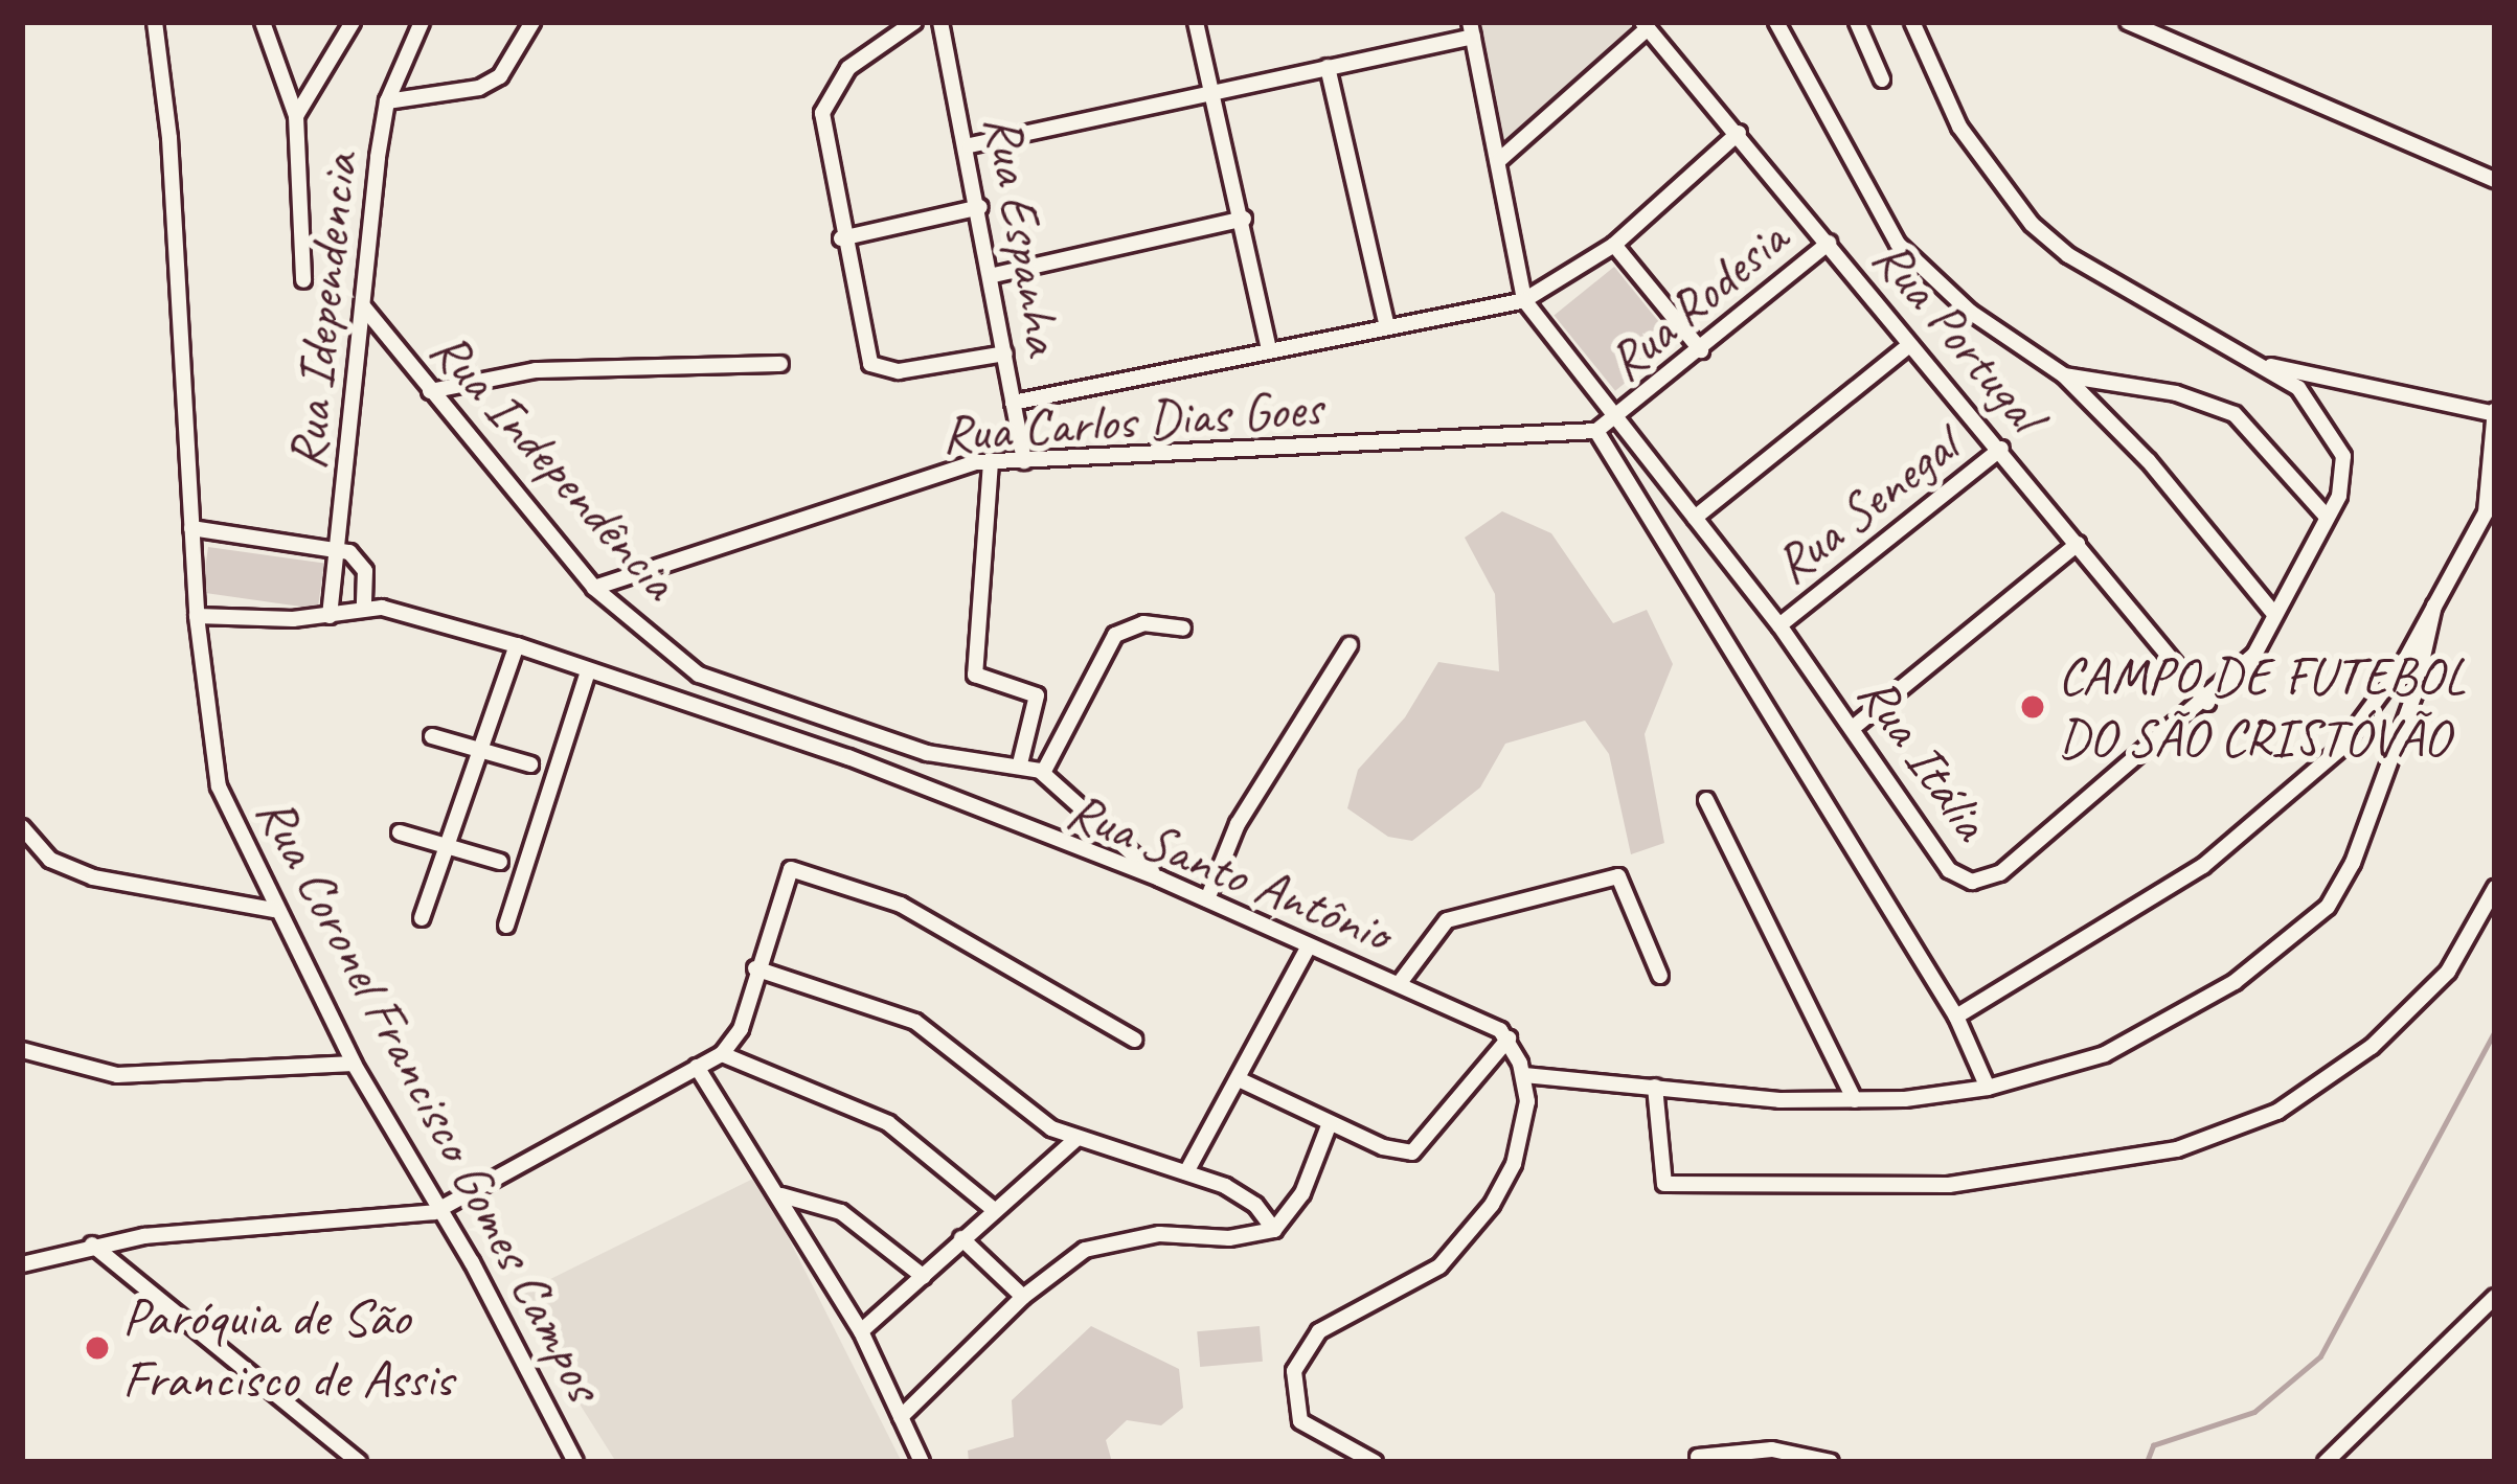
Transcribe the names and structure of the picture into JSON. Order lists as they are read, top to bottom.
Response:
{
  "streets": {
    "street": [
      "Rua Espanha",
      "Rua Rodesia",
      "Rua Idependencia",
      "Rua Portugal",
      "Rua Carlos Dias Goes",
      "Rua Independência",
      "Rua Senegal",
      "Rua Itália",
      "Rua Santo Antônio",
      "Rua Coronel Francisco Gomes Campos"
    ]
  },
  "crossings": [
    ["Rua Espanha", "Rua Carlos Dias Goes"],
    ["Rua Rodesia", "Rua Portugal"],
    ["Rua Rodesia", "Rua Carlos Dias Goes"],
    ["Rua Rodesia", "Rua Itália"],
    ["Rua Idependencia", "Rua Independência"],
    ["Rua Portugal", "Rua Senegal"],
    ["Rua Portugal", "Rua Itália"],
    ["Rua Carlos Dias Goes", "Rua Independência"],
    ["Rua Carlos Dias Goes", "Rua Itália"],
    ["Rua Independência", "Rua Santo Antônio"],
    ["Rua Senegal", "Rua Itália"]
  ],
  "places": ["CAMPO DE FUTEBOL DO SÃO CRISTÓVÃO", "Paróquia de São Francisco de Assis"]
}
